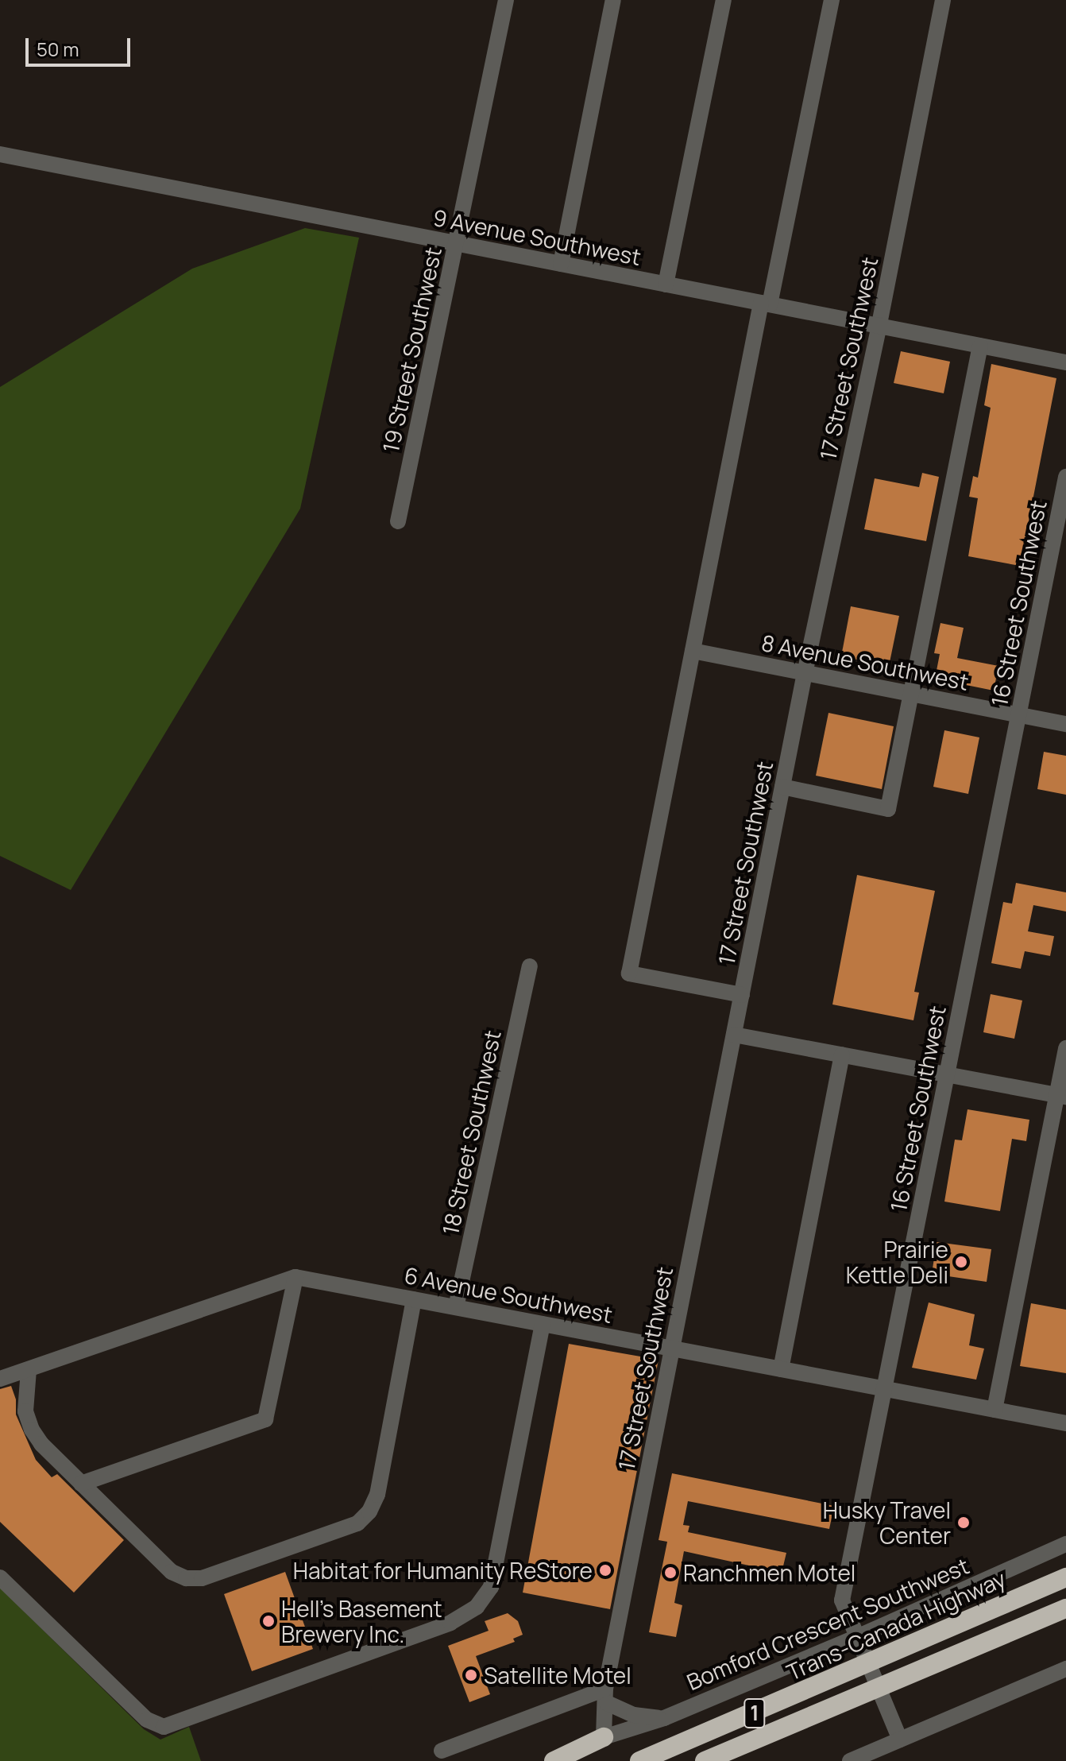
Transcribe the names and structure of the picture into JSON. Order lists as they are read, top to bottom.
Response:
{
  "streets": {
    "highway": ["Trans-Canada Highway", "1"],
    "street": [
      "9 Avenue Southwest",
      "19 Street Southwest",
      "17 Street Southwest",
      "16 Street Southwest",
      "8 Avenue Southwest",
      "18 Street Southwest",
      "6 Avenue Southwest",
      "Bomford Crescent Southwest"
    ]
  },
  "crossings": [
    ["9 Avenue Southwest", "19 Street Southwest"],
    ["9 Avenue Southwest", "17 Street Southwest"],
    ["17 Street Southwest", "8 Avenue Southwest"],
    ["17 Street Southwest", "6 Avenue Southwest"],
    ["17 Street Southwest", "Bomford Crescent Southwest"],
    ["16 Street Southwest", "8 Avenue Southwest"],
    ["16 Street Southwest", "6 Avenue Southwest"],
    ["16 Street Southwest", "Bomford Crescent Southwest"],
    ["16 Street Southwest", "Trans-Canada Highway"],
    ["16 Street Southwest", "1"],
    ["18 Street Southwest", "6 Avenue Southwest"]
  ],
  "places": [
    "Prairie Kettle Deli",
    "Husky Travel Center",
    "Habitat for Humanity ReStore",
    "Ranchmen Motel",
    "Hell's Basement Brewery Inc.",
    "Satellite Motel"
  ],
  "scale_bar": "50 m"
}
